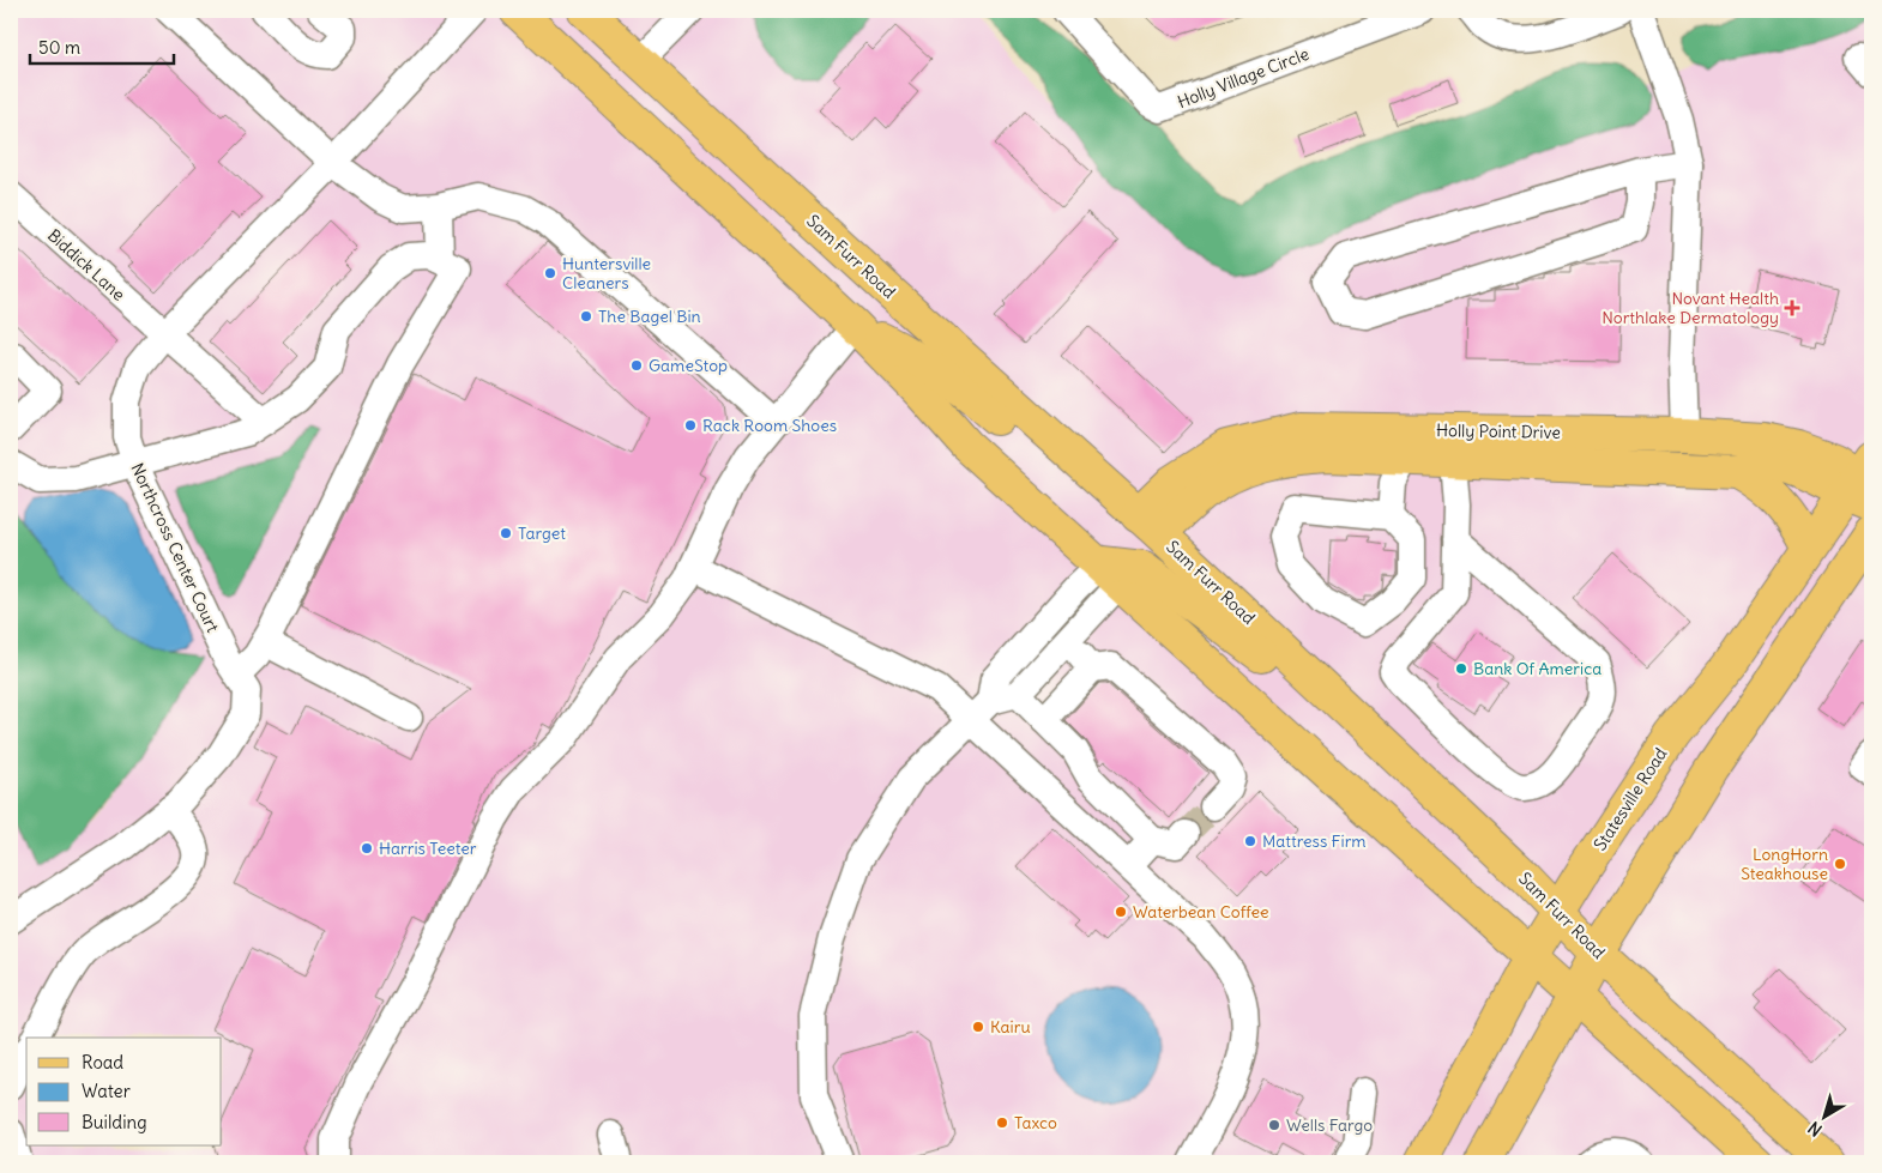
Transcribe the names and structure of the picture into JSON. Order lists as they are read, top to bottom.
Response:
{
  "streets": {
    "main road": ["Sam Furr Road", "Holly Point Drive", "Statesville Road"],
    "street": ["Holly Village Circle", "Biddick Lane", "Northcross Center Court"]
  },
  "crossings": [
    ["Sam Furr Road", "Holly Point Drive"],
    ["Sam Furr Road", "Statesville Road"],
    ["Biddick Lane", "Northcross Center Court"],
    ["Holly Point Drive", "Statesville Road"]
  ],
  "places": {
    "other": [
      "Huntersville Cleaners",
      "The Bagel Bin",
      "GameStop",
      "Rack Room Shoes",
      "Target",
      "Bank Of America",
      "Mattress Firm",
      "Harris Teeter",
      "LongHorn Steakhouse",
      "Waterbean Coffee",
      "Kairu",
      "Taxco",
      "Wells Fargo"
    ],
    "health": ["Novant Health Northlake Dermatology"]
  },
  "legend": ["Road", "Water", "Building"],
  "scale_bar": "50 m",
  "north": "bottom left"
}
